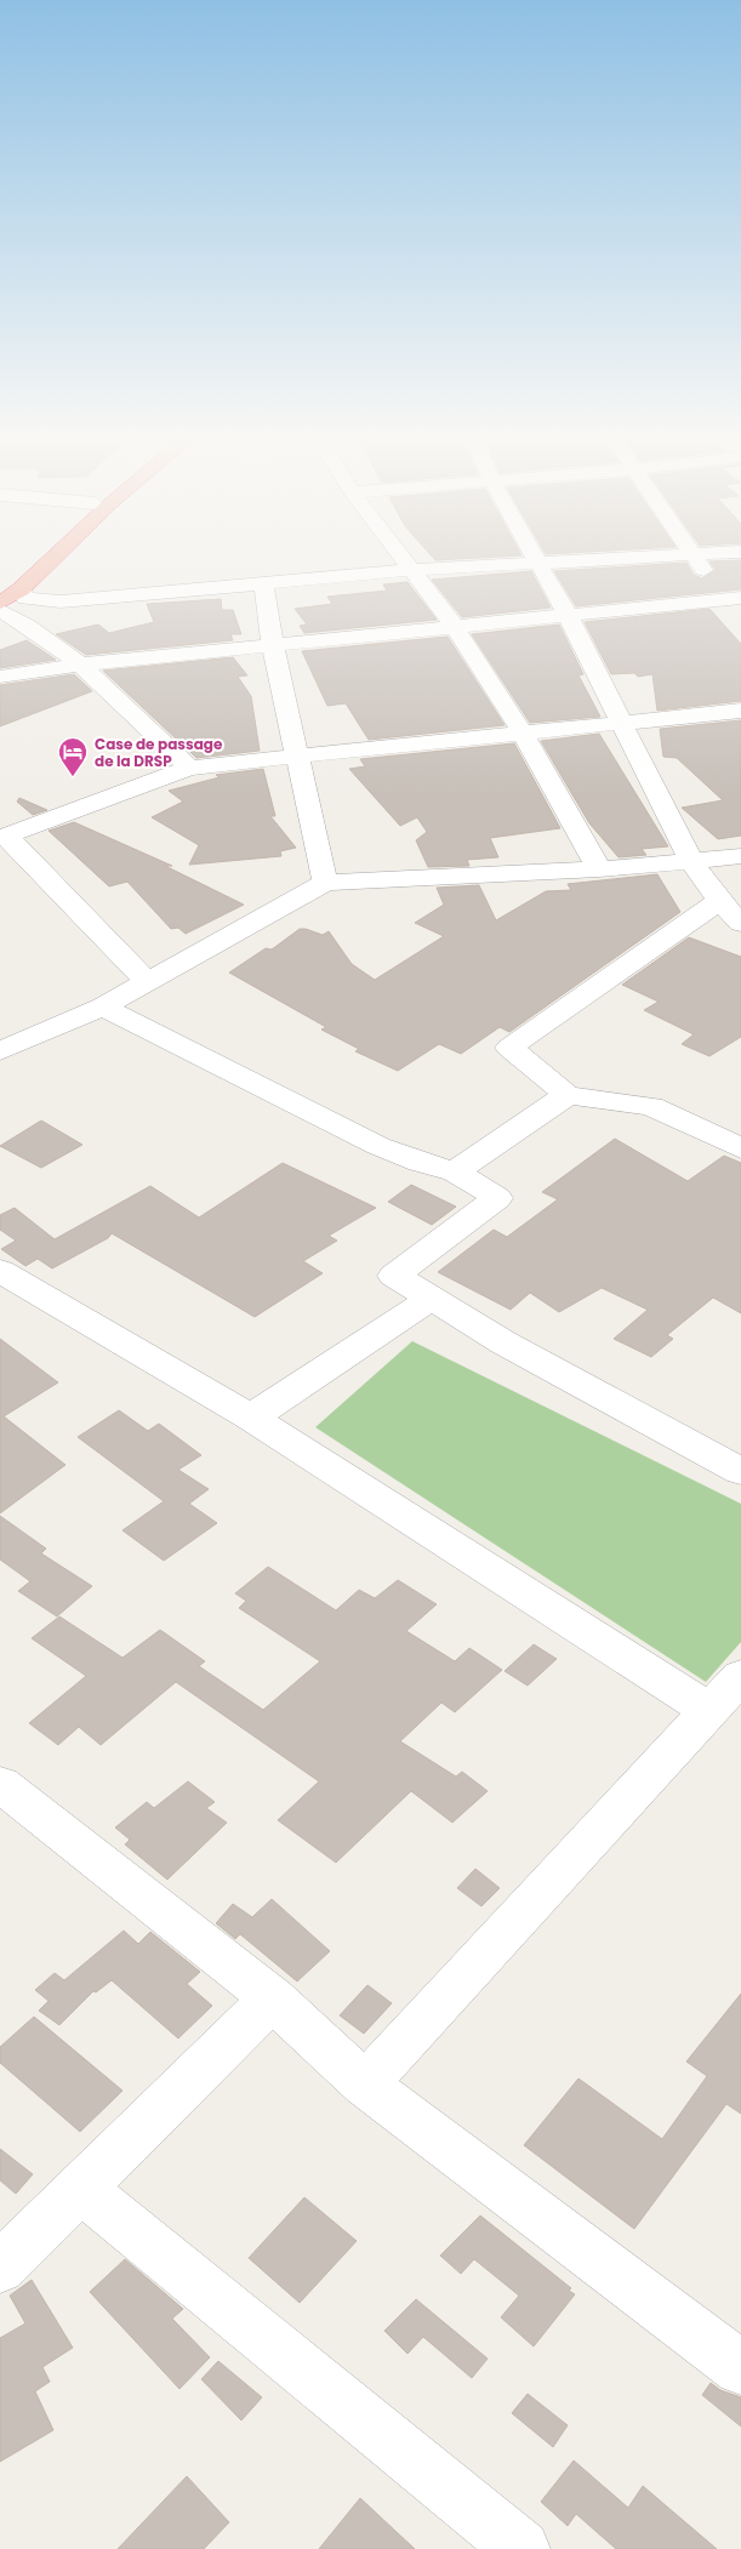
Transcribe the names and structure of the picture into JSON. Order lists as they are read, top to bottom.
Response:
{
  "places": {
    "hotel": ["Case de passage de la DRSP"]
  }
}
